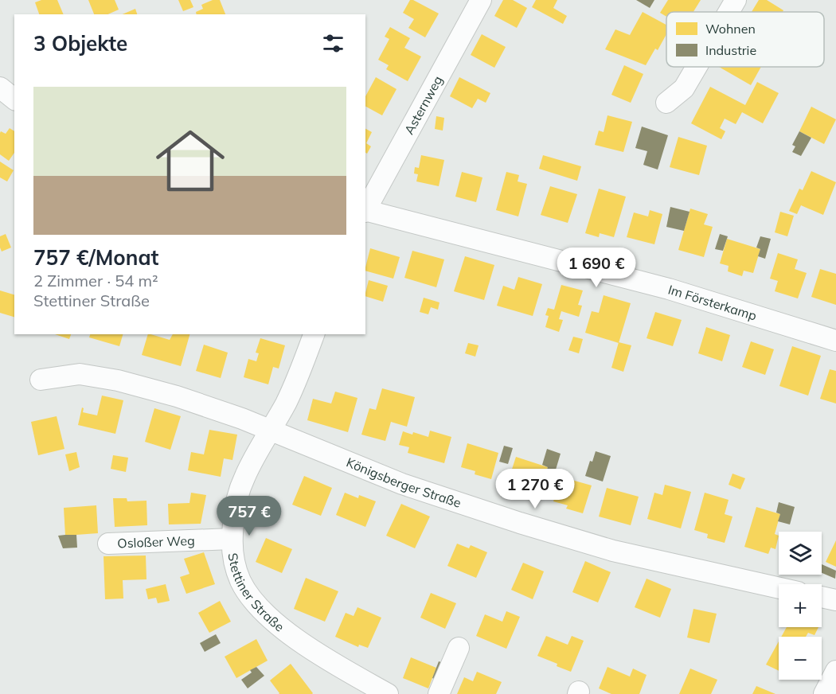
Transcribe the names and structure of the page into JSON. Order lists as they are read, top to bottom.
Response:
{
  "streets": {
    "street": [
      "Asternweg",
      "Im Försterkamp",
      "Königsberger Straße",
      "Osloßer Weg",
      "Stettiner Straße"
    ]
  },
  "crossings": [
    ["Königsberger Straße", "Stettiner Straße"],
    ["Osloßer Weg", "Stettiner Straße"]
  ],
  "legend": ["Wohnen", "Industrie"],
  "page": {
    "heading": "3 Objekte",
    "list": [
      {
        "name": "757 €/Monat",
        "note": "2 Zimmer · 54 m² · Stettiner Straße"
      }
    ],
    "price": ["1 690 €", "1 270 €", "757 €"],
    "map_buttons": ["+", "−"]
  }
}
